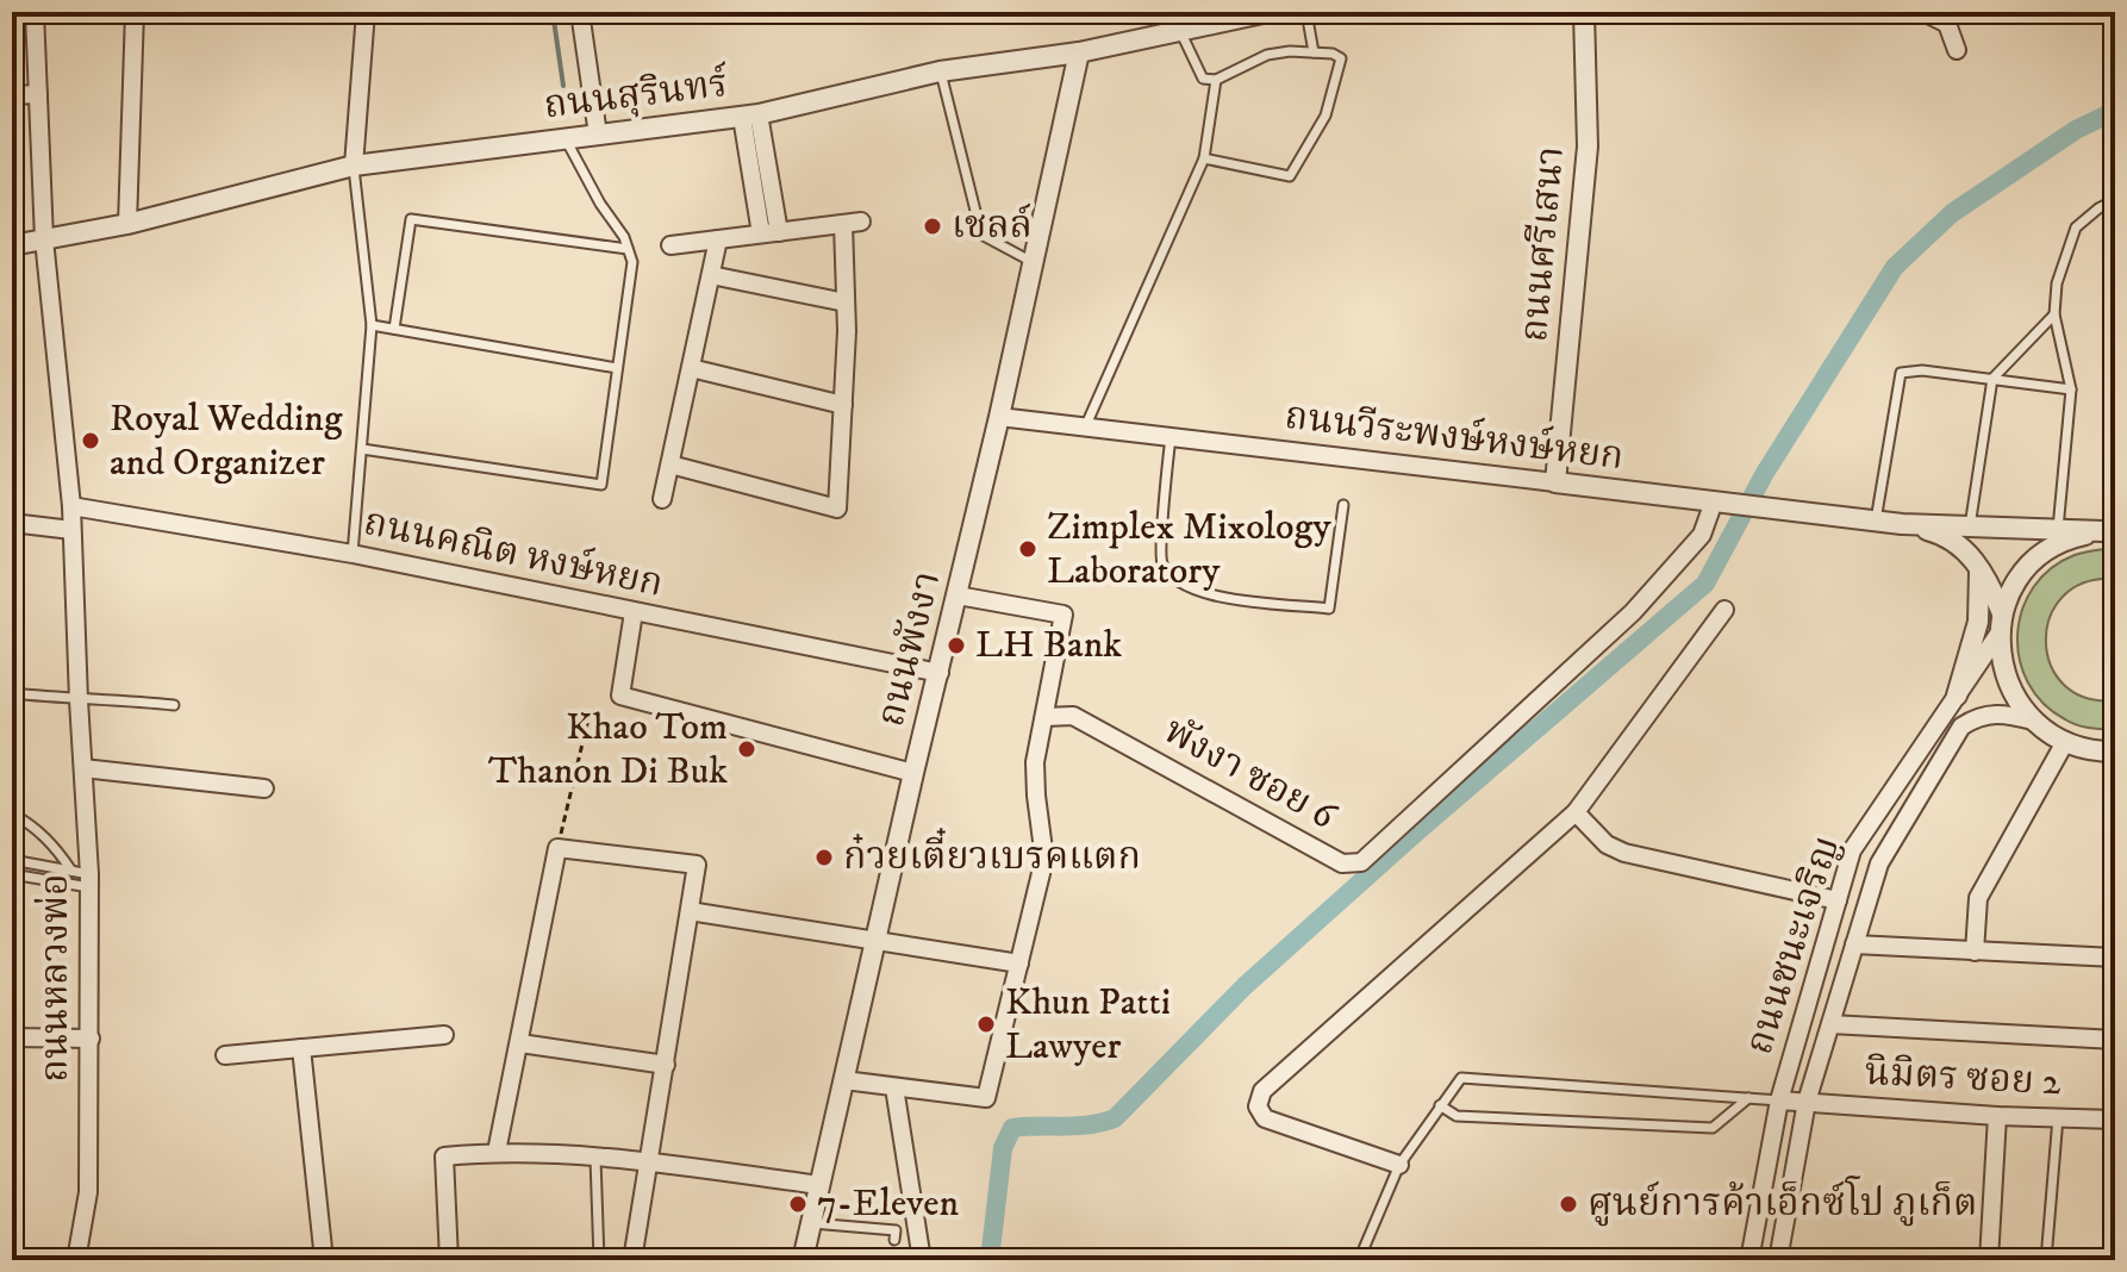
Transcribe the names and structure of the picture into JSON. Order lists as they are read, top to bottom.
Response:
{
  "streets": {
    "street": [
      "ถนนสุรินทร์",
      "ถนนศรีเสนา",
      "ถนนวีระพงษ์หงษ์หยก",
      "ถนนคณิต หงษ์หยก",
      "ถนนพังงา",
      "พังงา ซอย 6",
      "ถนนชนะเจริญ",
      "ถนนหลวงพ่อ",
      "นิมิตร ซอย 2"
    ]
  },
  "crossings": [
    ["ถนนสุรินทร์", "ถนนพังงา"],
    ["ถนนสุรินทร์", "ถนนหลวงพ่อ"],
    ["ถนนศรีเสนา", "ถนนวีระพงษ์หงษ์หยก"],
    ["ถนนวีระพงษ์หงษ์หยก", "ถนนพังงา"],
    ["ถนนวีระพงษ์หงษ์หยก", "พังงา ซอย 6"],
    ["ถนนวีระพงษ์หงษ์หยก", "ถนนชนะเจริญ"],
    ["ถนนคณิต หงษ์หยก", "ถนนพังงา"],
    ["ถนนคณิต หงษ์หยก", "ถนนหลวงพ่อ"],
    ["ถนนชนะเจริญ", "นิมิตร ซอย 2"]
  ],
  "places": [
    "เชลล์",
    "Royal Wedding and Organizer",
    "Zimplex Mixology Laboratory",
    "LH Bank",
    "Khao Tom Thanon Di Buk",
    "ก๋วยเตี๋ยวเบรคแตก",
    "Khun Patti Lawyer",
    "7-Eleven",
    "ศูนย์การค้าเอ็กซ์โป ภูเก็ต"
  ]
}
